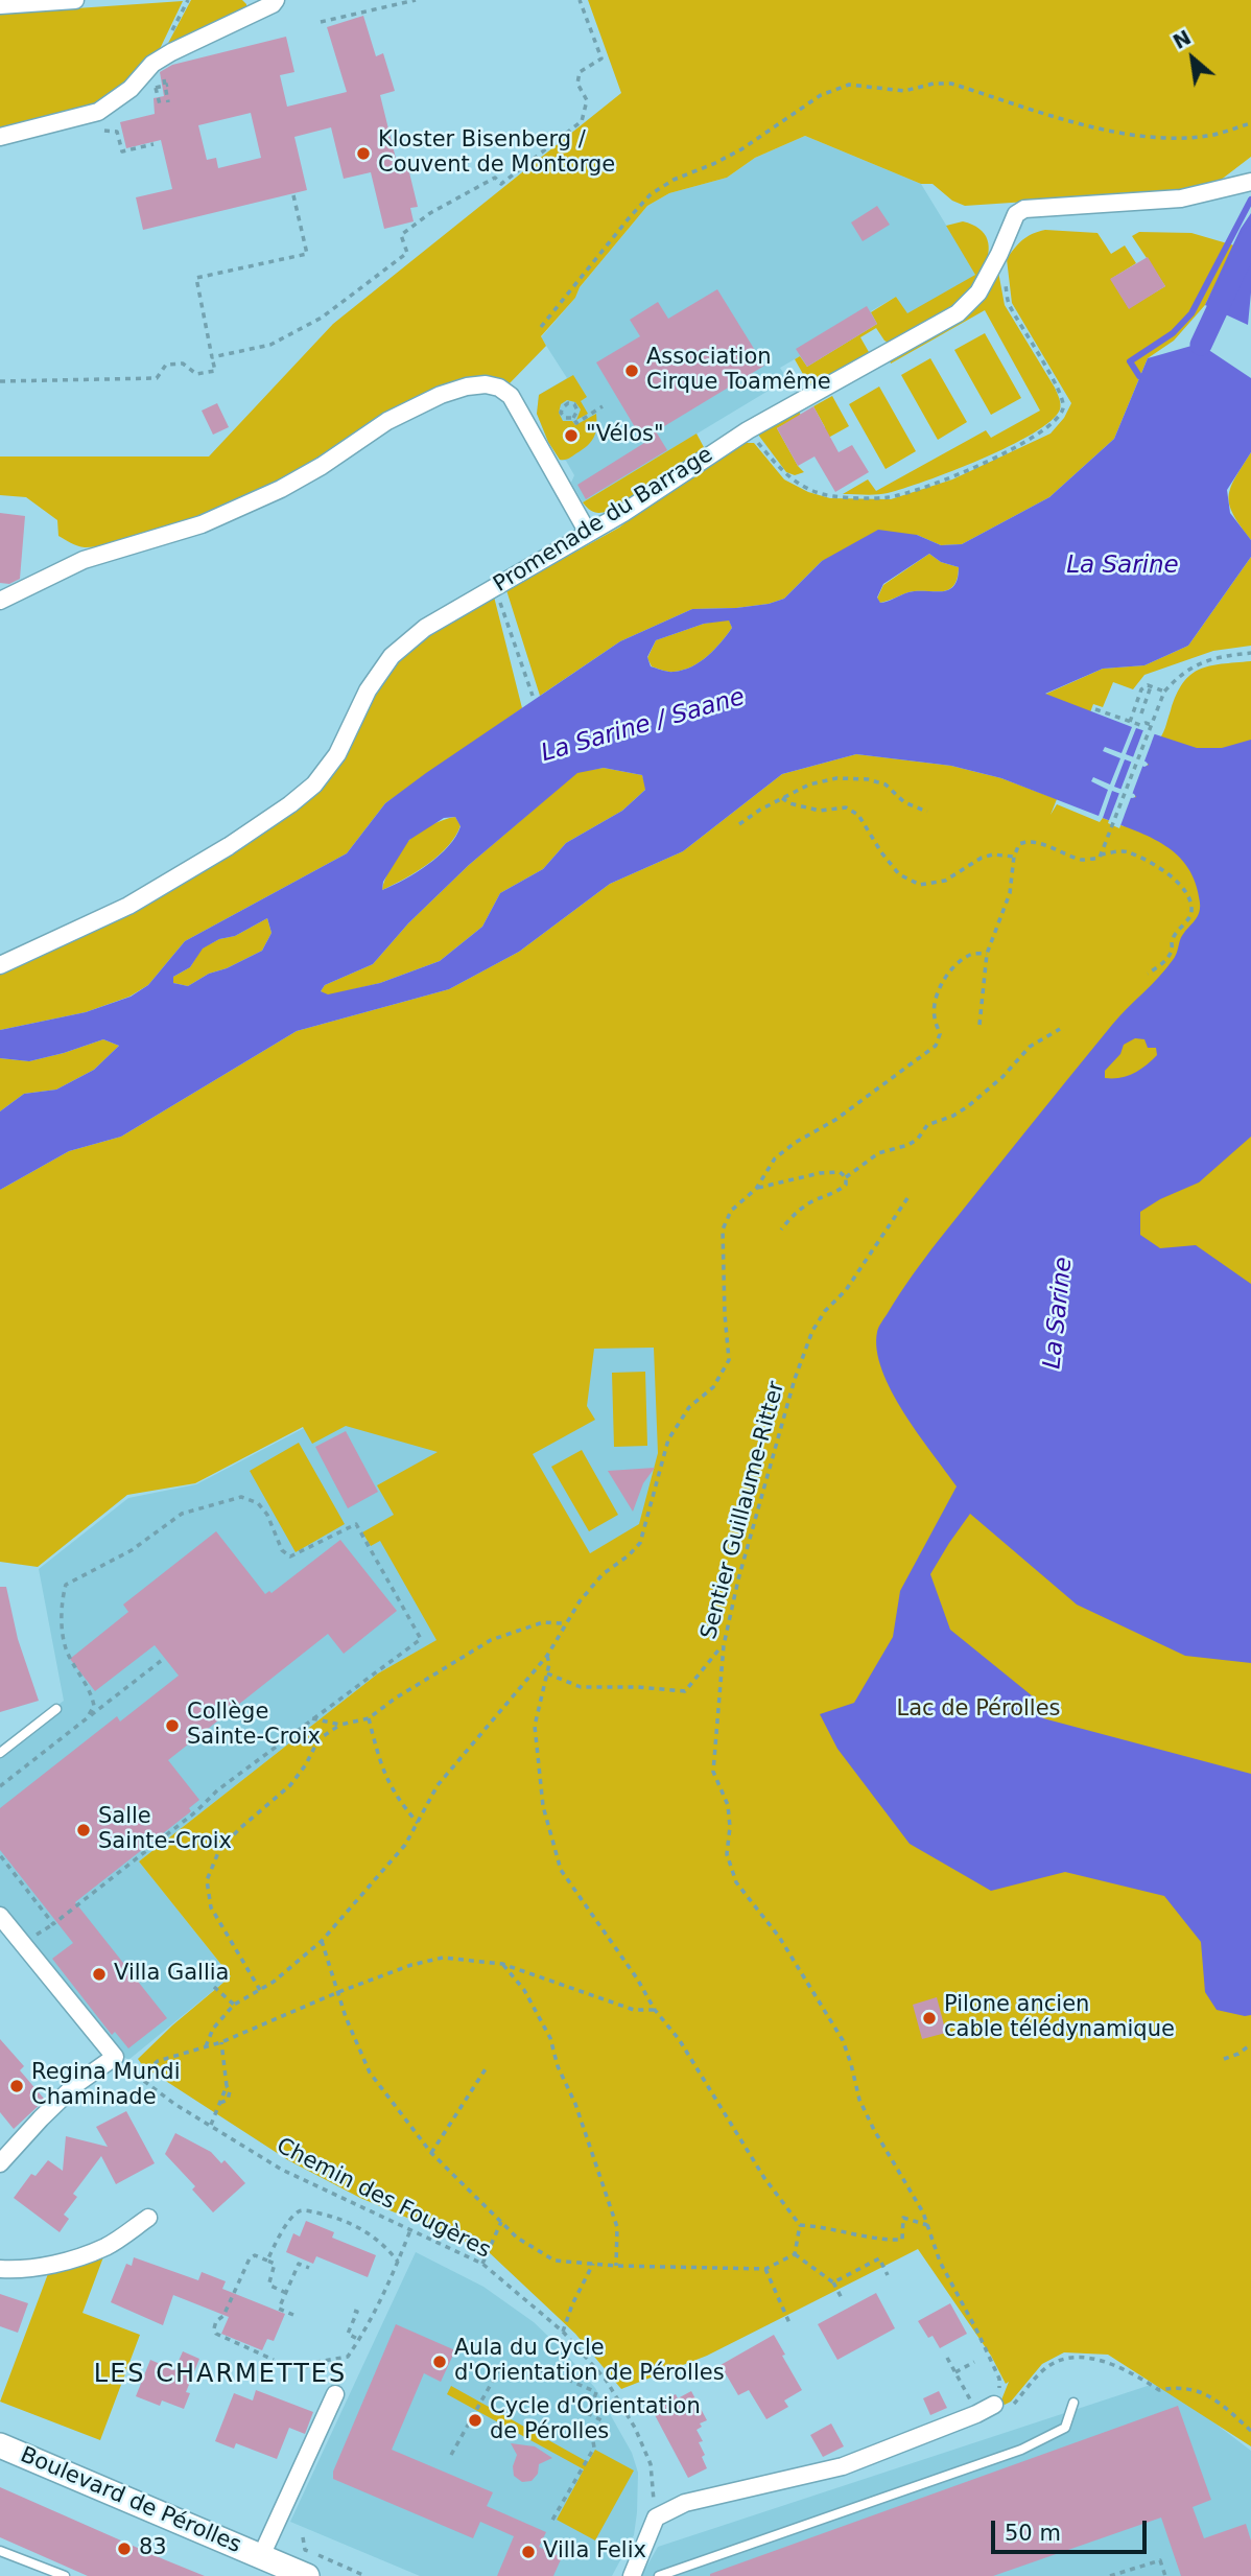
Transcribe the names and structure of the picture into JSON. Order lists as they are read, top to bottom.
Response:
{
  "streets": {
    "main road": ["Boulevard de Pérolles"],
    "street": ["Promenade du Barrage"],
    "path": ["Sentier Guillaume-Ritter", "Chemin des Fougères"]
  },
  "districts": ["LES CHARMETTES"],
  "water": ["La Sarine", "La Sarine / Saane"],
  "parks": ["Lac de Pérolles"],
  "places": [
    "Kloster Bisenberg / Couvent de Montorge",
    "Association Cirque Toamême",
    "\"Vélos\"",
    "Collège Sainte-Croix",
    "Salle Sainte-Croix",
    "Villa Gallia",
    "Pilone ancien cable télédynamique",
    "Regina Mundi Chaminade",
    "Aula du Cycle d'Orientation de Pérolles",
    "Cycle d'Orientation de Pérolles",
    "83",
    "Villa Felix"
  ],
  "scale_bar": "50 m",
  "north": "top left"
}
